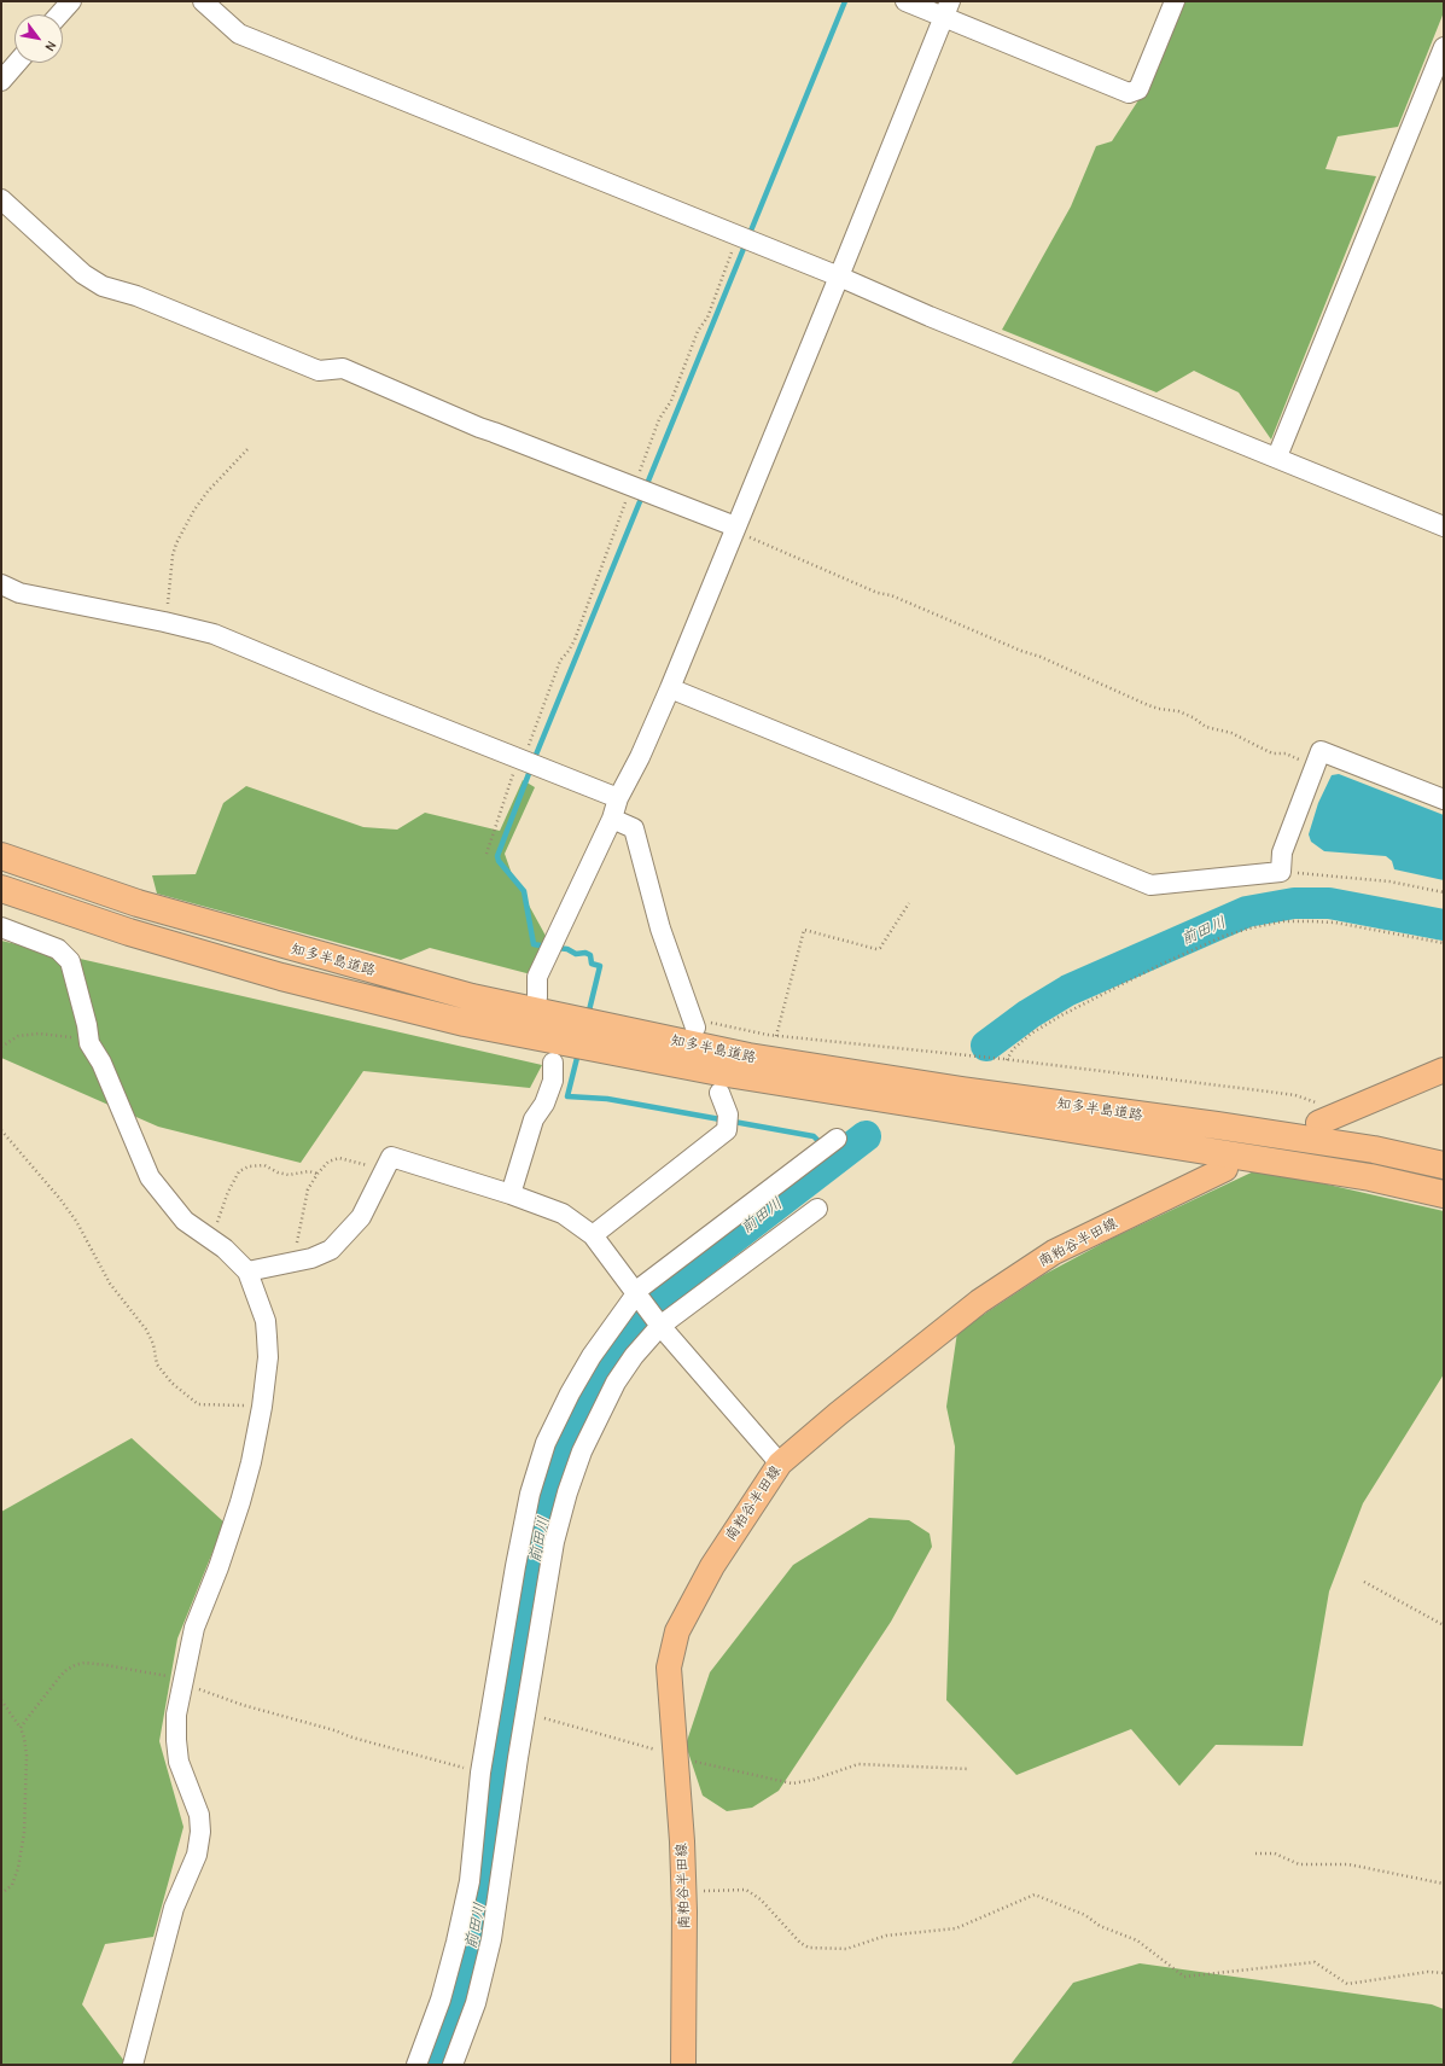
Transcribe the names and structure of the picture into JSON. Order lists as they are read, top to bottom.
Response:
{
  "streets": {
    "highway": ["知多半島道路"],
    "main road": ["南粕谷半田線"]
  },
  "water": ["前田川"],
  "north": "bottom right"
}
